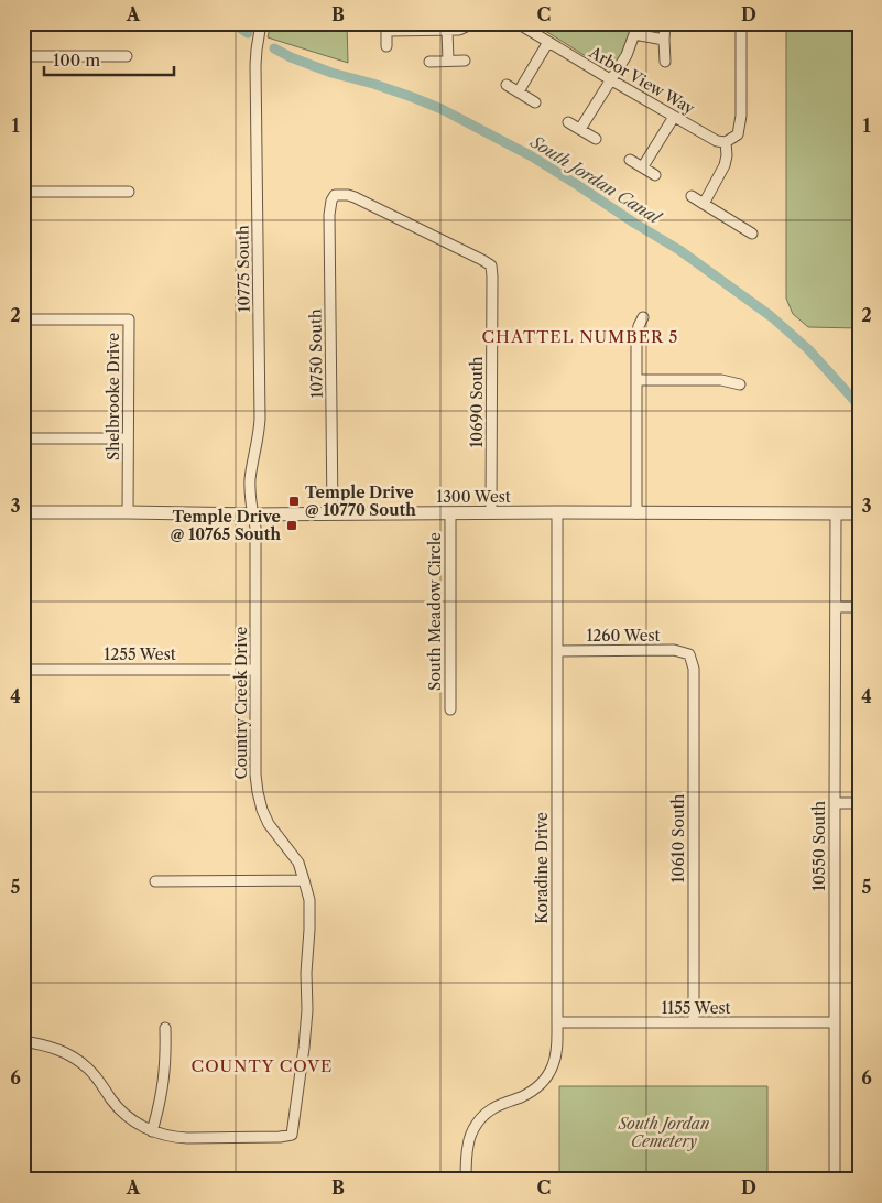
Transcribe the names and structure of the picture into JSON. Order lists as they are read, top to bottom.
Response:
{
  "streets": {
    "street": [
      "Arbor View Way",
      "10775 South",
      "10750 South",
      "Shelbrooke Drive",
      "10690 South",
      "1300 West",
      "South Meadow Circle",
      "1260 West",
      "1255 West",
      "Country Creek Drive",
      "10610 South",
      "10550 South",
      "Koradine Drive",
      "1155 West"
    ]
  },
  "crossings": [
    ["10775 South", "1300 West"],
    ["10775 South", "Country Creek Drive"],
    ["10750 South", "10690 South"],
    ["10750 South", "1300 West"],
    ["Shelbrooke Drive", "1300 West"],
    ["10690 South", "1300 West"],
    ["1300 West", "South Meadow Circle"],
    ["1300 West", "Country Creek Drive"],
    ["1300 West", "10550 South"],
    ["1300 West", "Koradine Drive"],
    ["1260 West", "10610 South"],
    ["1260 West", "Koradine Drive"],
    ["1255 West", "Country Creek Drive"],
    ["10610 South", "1155 West"],
    ["10550 South", "1155 West"],
    ["Koradine Drive", "1155 West"]
  ],
  "districts": ["CHATTEL NUMBER 5", "COUNTY COVE"],
  "water": ["South Jordan Canal"],
  "parks": ["South Jordan Cemetery"],
  "places": {
    "transit": ["Temple Drive @ 10770 South", "Temple Drive @ 10765 South"]
  },
  "scale_bar": "100 m",
  "grid": {
    "columns": [
      "A",
      "B",
      "C",
      "D"
    ],
    "rows": [
      "1",
      "2",
      "3",
      "4",
      "5",
      "6"
    ]
  }
}
